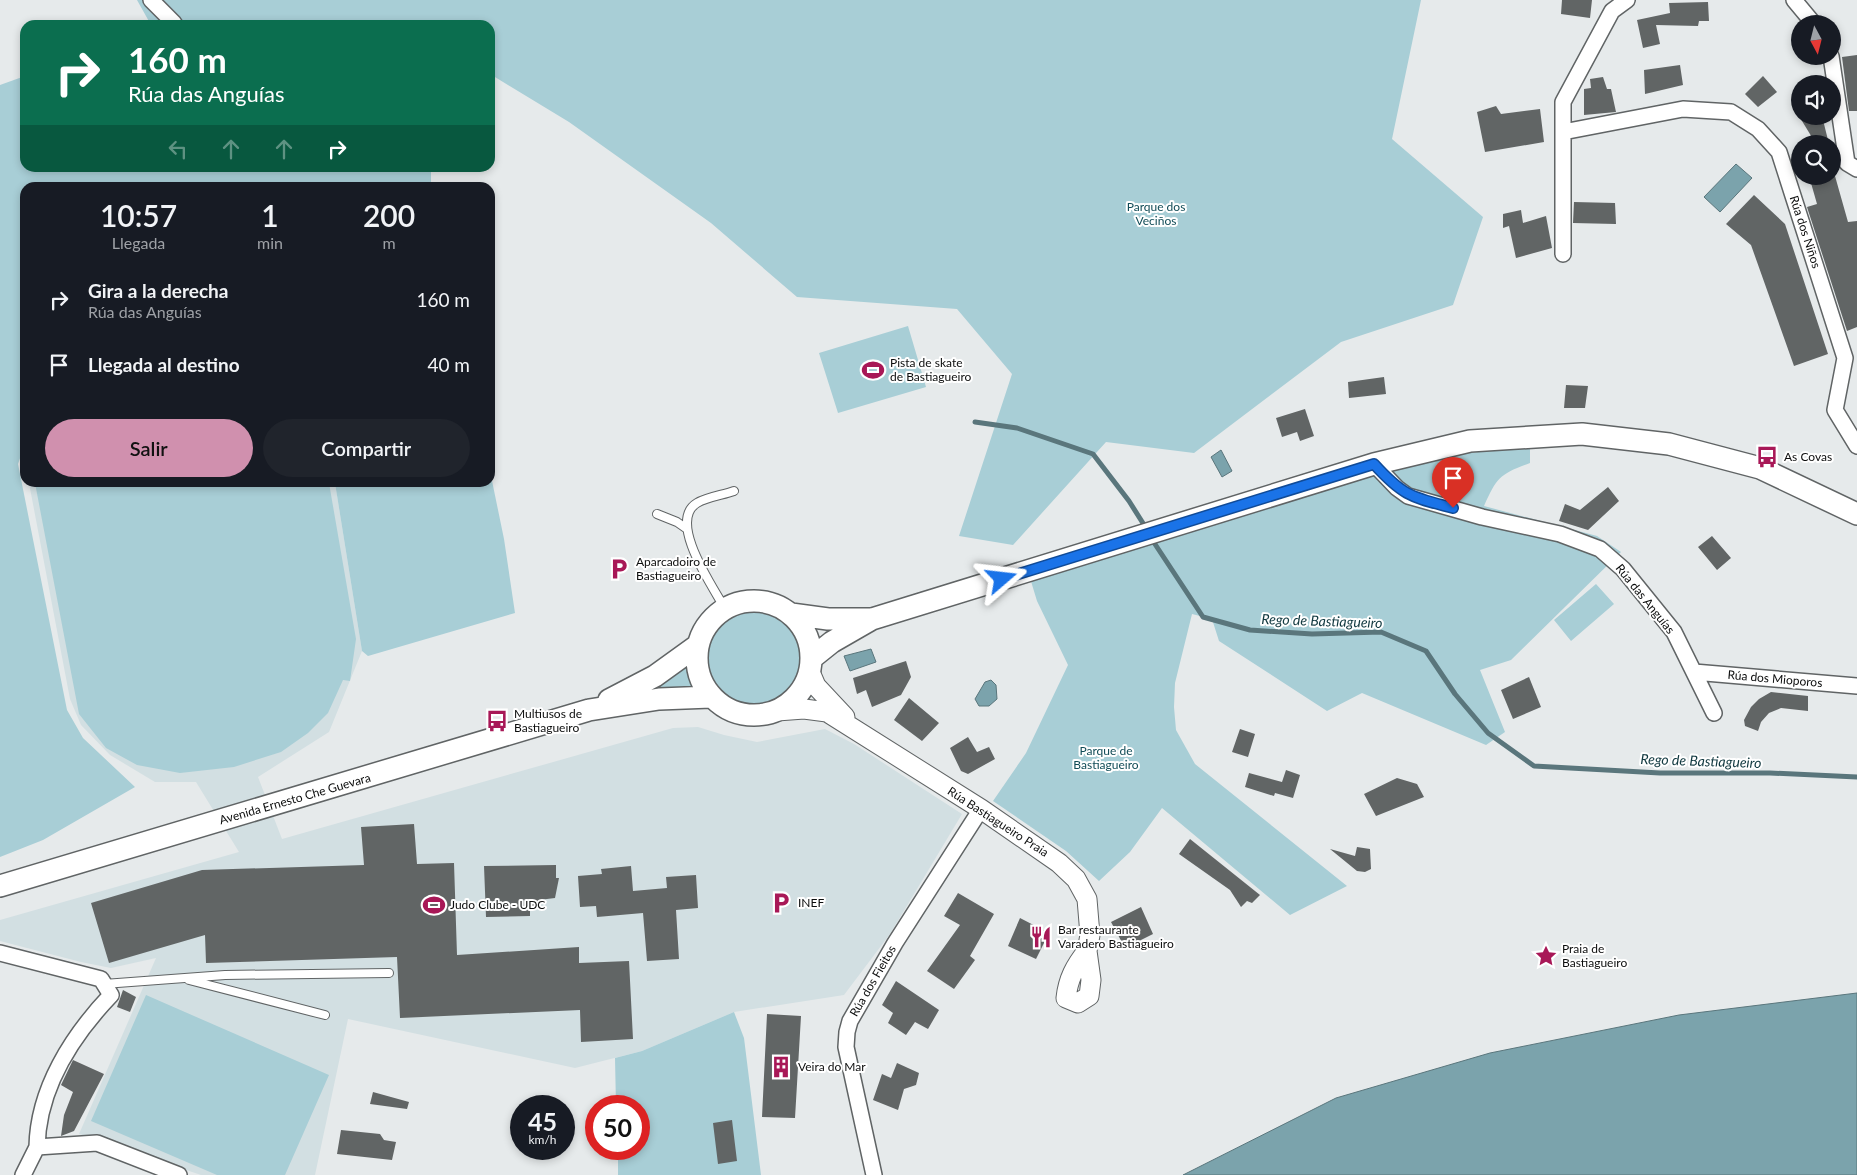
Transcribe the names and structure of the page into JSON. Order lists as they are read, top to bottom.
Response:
{
  "streets": {
    "main road": ["Avenida Ernesto Che Guevara"],
    "street": [
      "Rúa dos Niños",
      "Rúa das Anguías",
      "Rúa dos Mioporos",
      "Rúa Bastiagueiro Praia",
      "Rúa dos Fieitos"
    ]
  },
  "crossings": [
    ["Rúa das Anguías", "Rúa dos Mioporos"],
    ["Rúa Bastiagueiro Praia", "Rúa dos Fieitos"]
  ],
  "water": ["Rego de Bastiagueiro"],
  "parks": ["Parque dos Veciños", "Parque de Bastiagueiro"],
  "places": {
    "sports": ["Pista de skate de Bastiagueiro", "Judo Clube - UDC"],
    "bus stop": ["As Covas", "Multiusos de Bastiagueiro"],
    "parking": ["Aparcadoiro de Bastiagueiro", "INEF"],
    "restaurant": ["Bar restaurante Varadero Bastiagueiro"],
    "place": ["Praia de Bastiagueiro"],
    "building": ["Veira do Mar"]
  },
  "north": "bottom",
  "page": {
    "turn": ["160 m", "Rúa das Anguías"],
    "eta": [
      "10:57",
      "Llegada",
      "1",
      "min",
      "200",
      "m"
    ],
    "list": [
      {
        "name": "Gira a la derecha",
        "note": "Rúa das Anguías",
        "value": "160 m"
      },
      {
        "name": "Llegada al destino",
        "value": "40 m"
      }
    ],
    "buttons": ["Salir", "Compartir"],
    "speed": "45 km/h",
    "limit": "50"
  }
}
